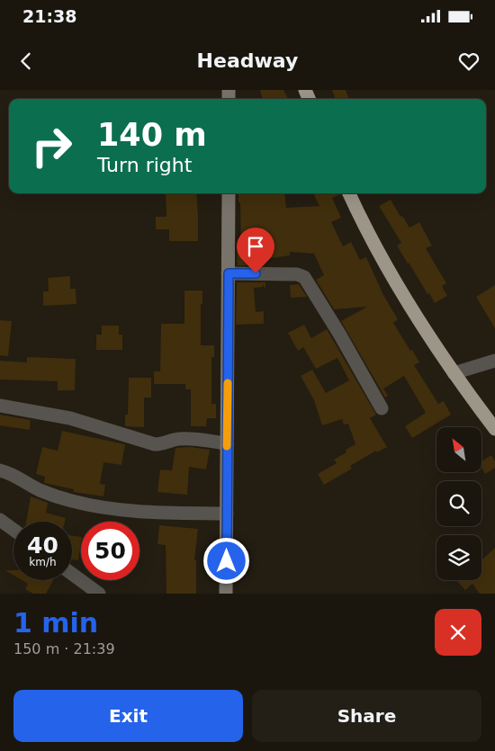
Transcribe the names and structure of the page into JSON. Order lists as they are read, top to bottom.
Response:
{
  "north": "top left",
  "page": {
    "status": "21:38",
    "header": "Headway",
    "turn": ["140 m", "Turn right"],
    "speed": "40 km/h",
    "limit": "50",
    "heading": ["1 min", "150 m · 21:39"],
    "buttons": ["Exit", "Share"]
  }
}
